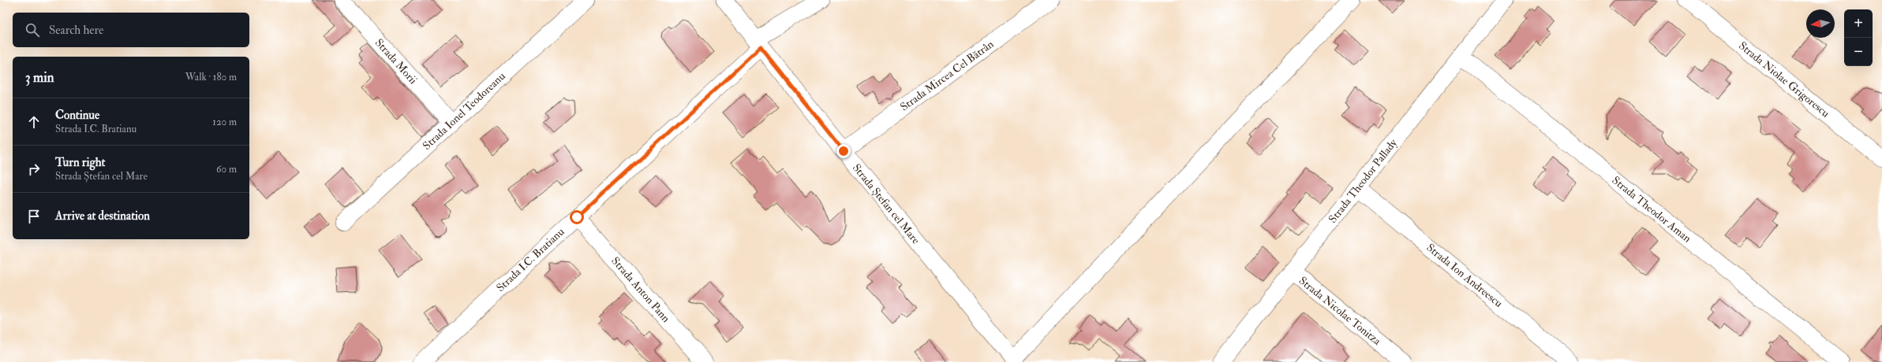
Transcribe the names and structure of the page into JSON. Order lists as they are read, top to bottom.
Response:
{
  "streets": {
    "street": [
      "Strada Morii",
      "Strada Mircea Cel Bătrân",
      "Strada Niolae Grigorescu",
      "Strada Ionel Teodoreanu",
      "Strada Theodor Pallady",
      "Strada Ștefan cel Mare",
      "Strada Theodor Aman",
      "Strada I.C. Bratianu",
      "Strada Ion Andreescu",
      "Strada Anton Pann",
      "Strada Nicolae Tonitza"
    ]
  },
  "crossings": [
    ["Strada Morii", "Strada Ionel Teodoreanu"],
    ["Strada Mircea Cel Bătrân", "Strada Ștefan cel Mare"],
    ["Strada Theodor Pallady", "Strada Theodor Aman"],
    ["Strada Theodor Pallady", "Strada Ion Andreescu"],
    ["Strada Theodor Pallady", "Strada Nicolae Tonitza"],
    ["Strada Ștefan cel Mare", "Strada I.C. Bratianu"],
    ["Strada I.C. Bratianu", "Strada Anton Pann"]
  ],
  "north": "left",
  "page": {
    "map_buttons": ["+", "−"],
    "search": "Search here",
    "heading": ["3 min", "Walk · 180 m"],
    "list": [
      ["Continue", "Strada I.C. Bratianu", "120 m"],
      ["Turn right", "Strada Ștefan cel Mare", "60 m"],
      "Arrive at destination"
    ]
  }
}
